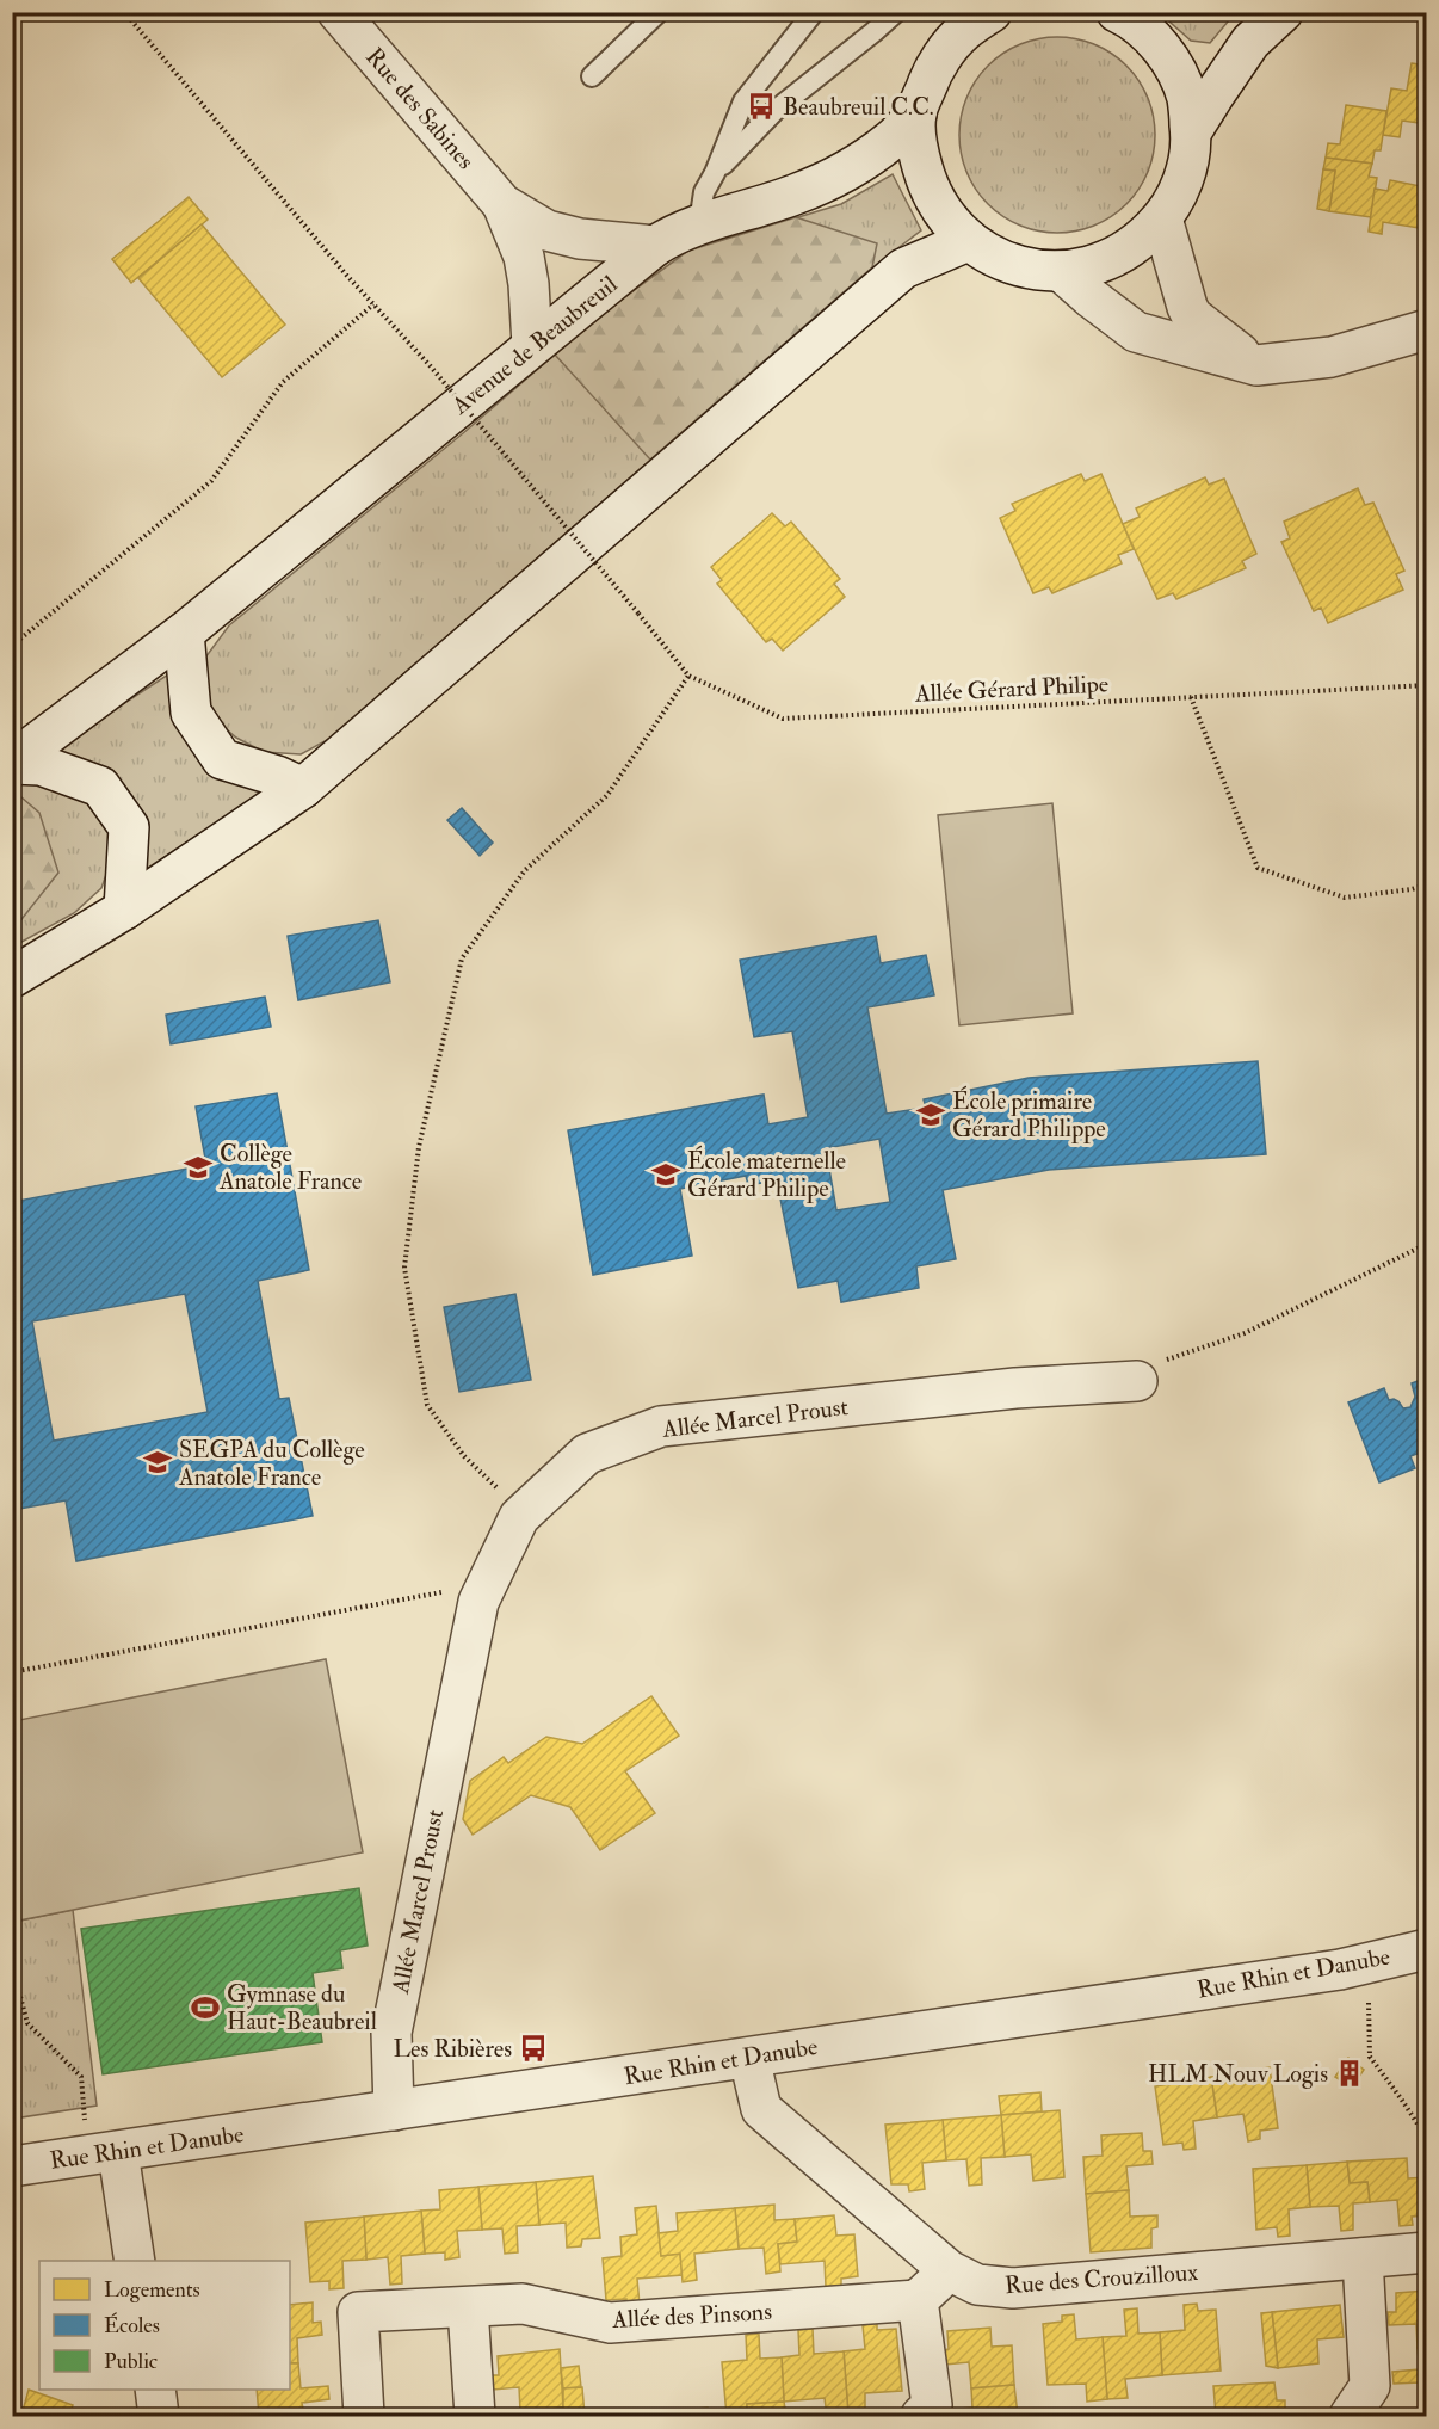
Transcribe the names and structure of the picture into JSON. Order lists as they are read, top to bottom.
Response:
{
  "streets": {
    "street": [
      "Rue des Sabines",
      "Avenue de Beaubreuil",
      "Allée Marcel Proust",
      "Rue Rhin et Danube",
      "Rue des Crouzilloux",
      "Allée des Pinsons"
    ],
    "path": ["Allée Gérard Philipe"]
  },
  "crossings": [
    ["Rue des Sabines", "Avenue de Beaubreuil"],
    ["Allée Marcel Proust", "Rue Rhin et Danube"],
    ["Rue Rhin et Danube", "Rue des Crouzilloux"]
  ],
  "places": {
    "bus stop": ["Beaubreuil C.C.", "Les Ribières"],
    "school or university": [
      "École primaire Gérard Philippe",
      "Collège Anatole France",
      "École maternelle Gérard Philipe",
      "SEGPA du Collège Anatole France"
    ],
    "sports": ["Gymnase du Haut-Beaubreil"],
    "building": ["HLM Nouv Logis"]
  },
  "legend": ["Logements", "Écoles", "Public"]
}
